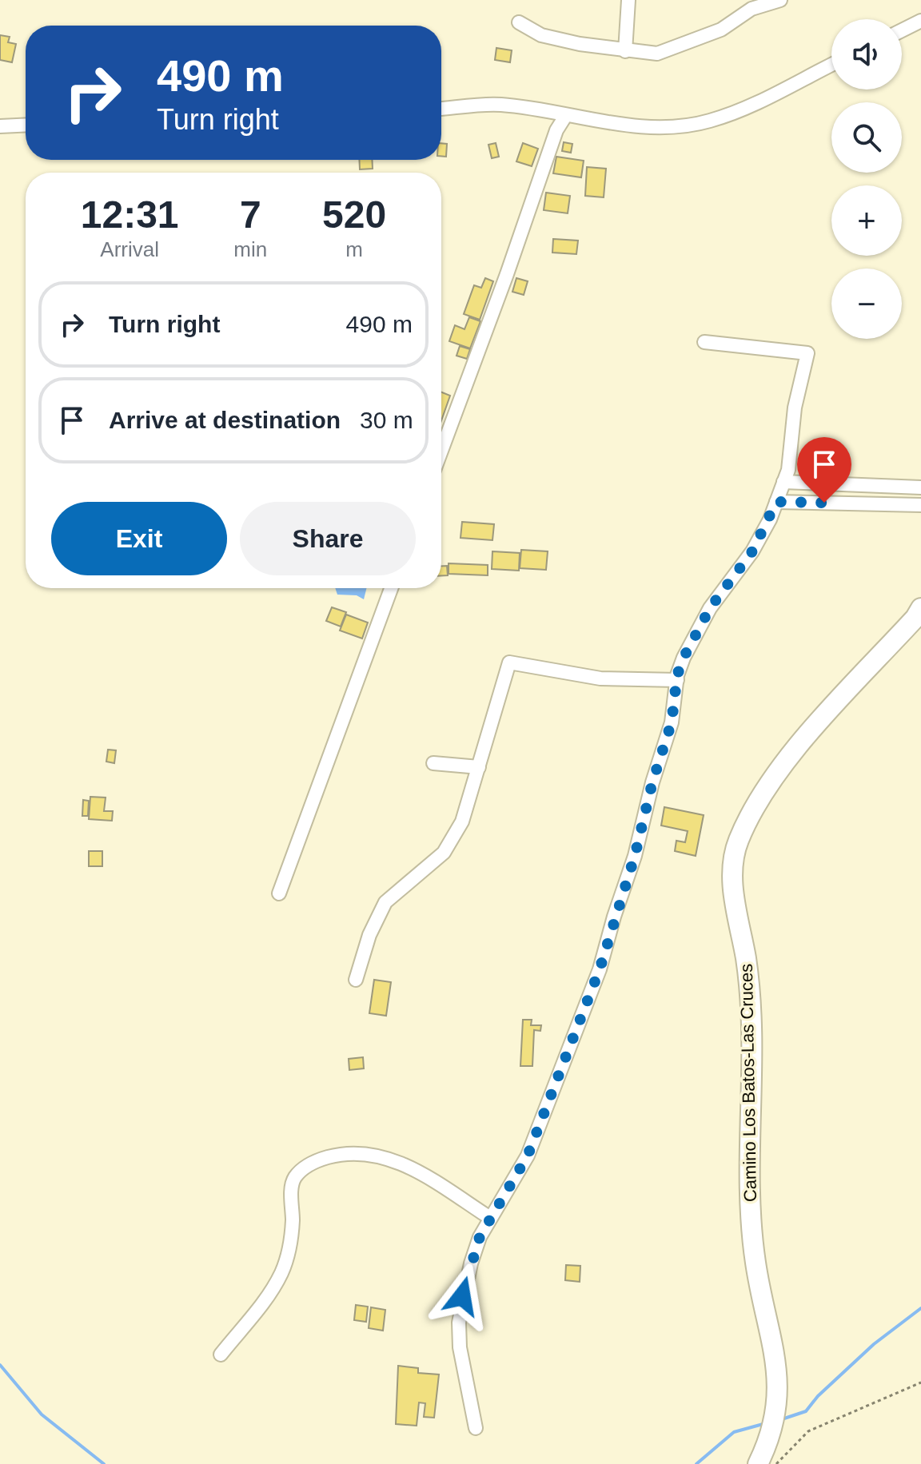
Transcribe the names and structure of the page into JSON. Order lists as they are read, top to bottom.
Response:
{
  "streets": {
    "street": ["Camino Los Batos-Las Cruces"]
  },
  "page": {
    "map_buttons": ["+", "−"],
    "turn": ["490 m", "Turn right"],
    "eta": [
      "12:31",
      "Arrival",
      "7",
      "min",
      "520",
      "m"
    ],
    "list": [
      {
        "name": "Turn right",
        "value": "490 m"
      },
      {
        "name": "Arrive at destination",
        "value": "30 m"
      }
    ],
    "buttons": ["Exit", "Share"]
  }
}
